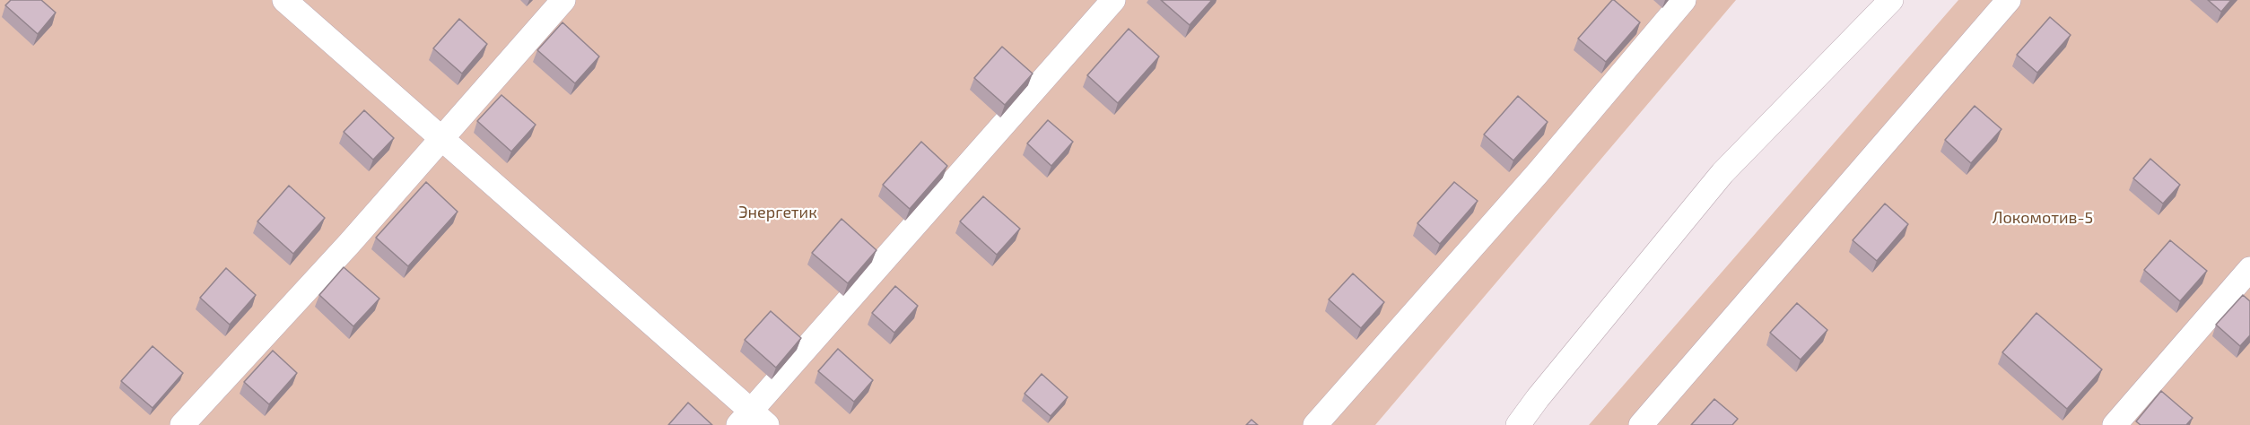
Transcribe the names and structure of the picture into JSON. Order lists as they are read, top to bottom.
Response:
{
  "parks": ["Энергетик", "Локомотив-5"]
}
